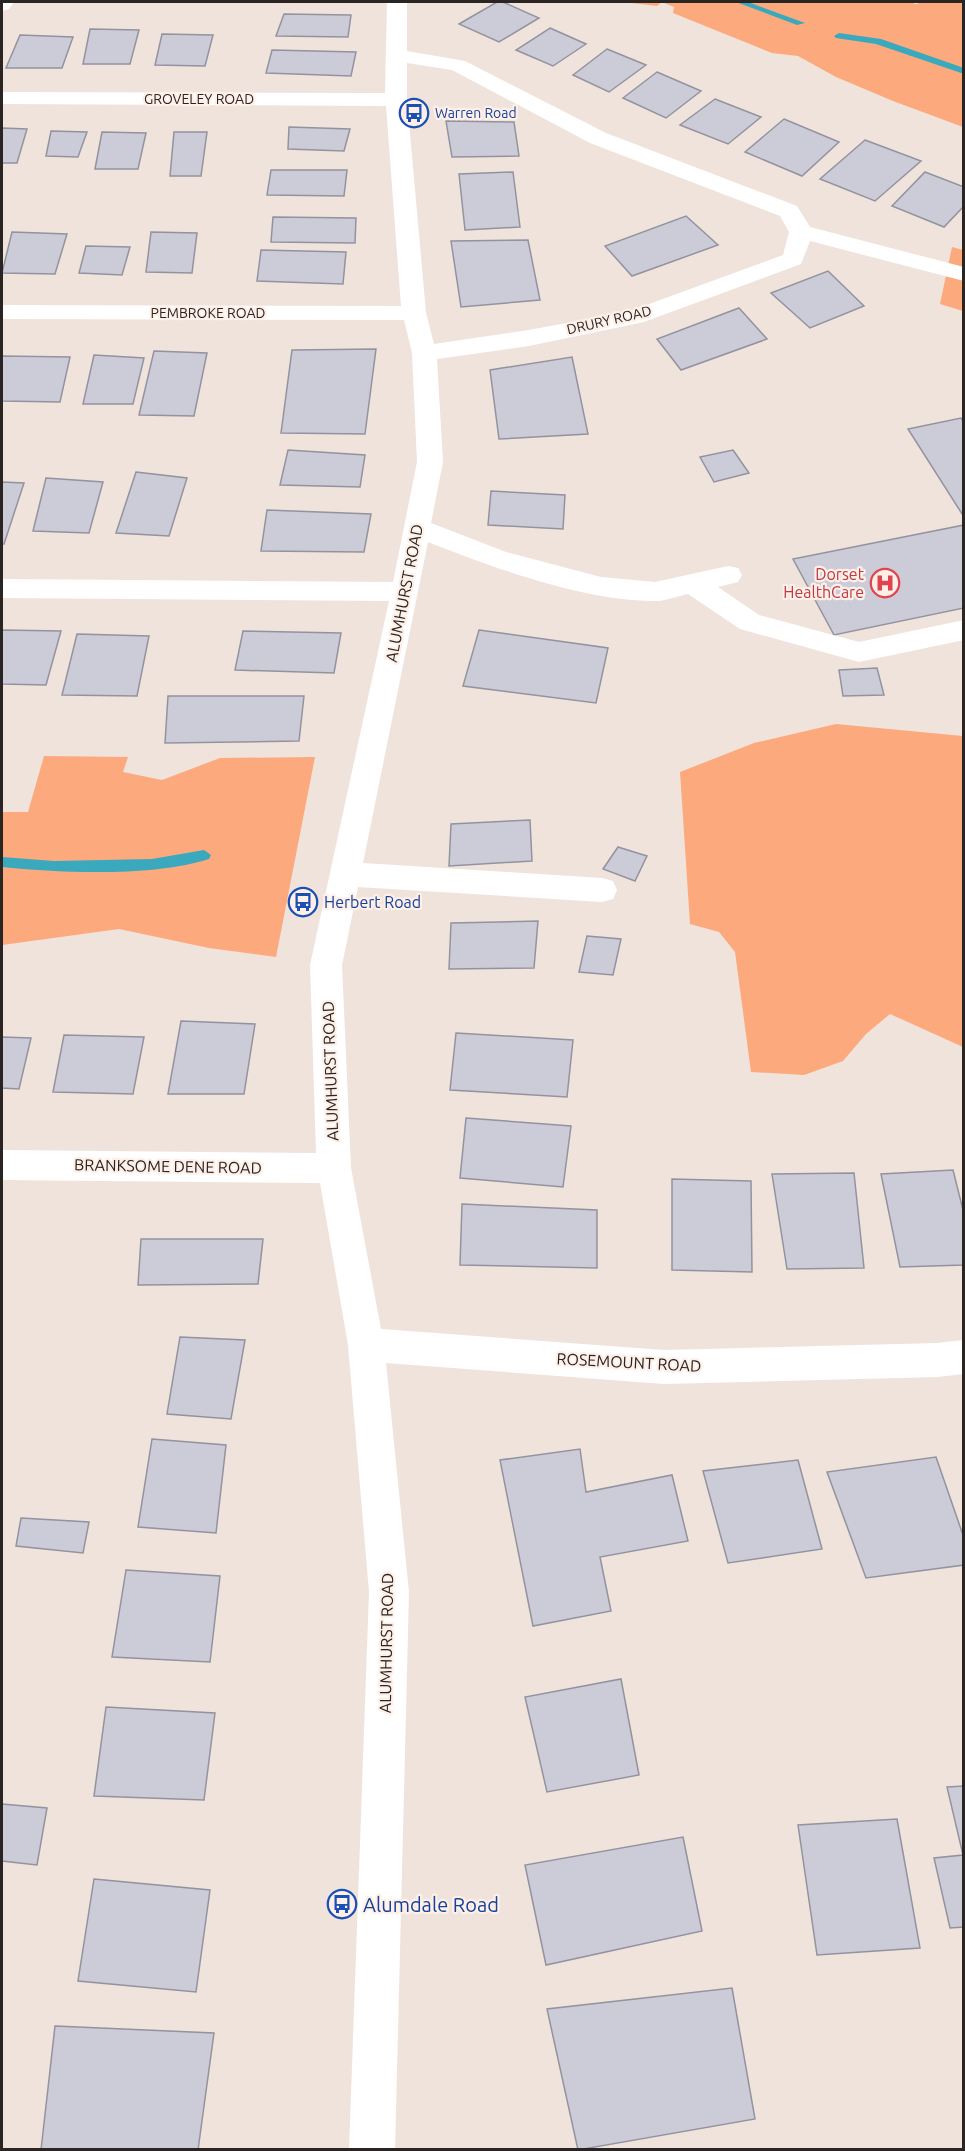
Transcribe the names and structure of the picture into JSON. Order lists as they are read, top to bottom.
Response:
{
  "streets": {
    "street": [
      "GROVELEY ROAD",
      "PEMBROKE ROAD",
      "DRURY ROAD",
      "ALUMHURST ROAD",
      "BRANKSOME DENE ROAD",
      "ROSEMOUNT ROAD"
    ]
  },
  "crossings": [
    ["GROVELEY ROAD", "ALUMHURST ROAD"],
    ["PEMBROKE ROAD", "ALUMHURST ROAD"],
    ["DRURY ROAD", "ALUMHURST ROAD"],
    ["ALUMHURST ROAD", "BRANKSOME DENE ROAD"],
    ["ALUMHURST ROAD", "ROSEMOUNT ROAD"]
  ],
  "places": {
    "bus stop": ["Warren Road", "Herbert Road", "Alumdale Road"],
    "hospital": ["Dorset HealthCare"]
  }
}
